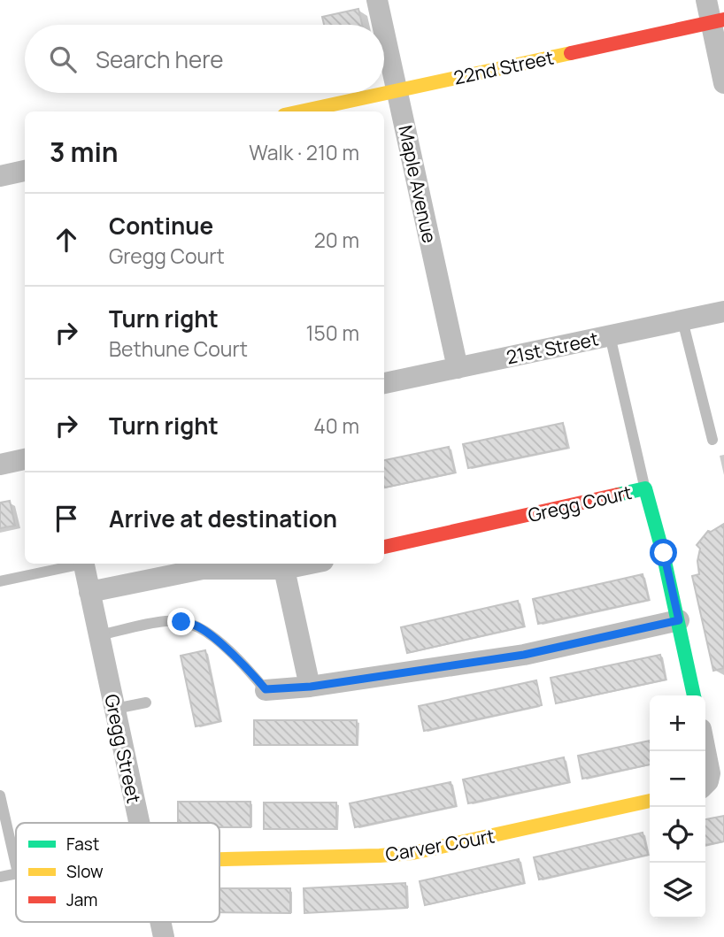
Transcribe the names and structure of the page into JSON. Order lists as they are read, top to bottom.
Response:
{
  "streets": {
    "street": [
      "22nd Street",
      "Maple Avenue",
      "21st Street",
      "Gregg Court",
      "Gregg Street",
      "Carver Court"
    ]
  },
  "crossings": [
    ["22nd Street", "Maple Avenue"],
    ["Maple Avenue", "21st Street"]
  ],
  "legend": ["Fast", "Slow", "Jam"],
  "page": {
    "search": "Search here",
    "heading": ["3 min", "Walk · 210 m"],
    "list": [
      ["Continue", "Gregg Court", "20 m"],
      ["Turn right", "Bethune Court", "150 m"],
      ["Turn right", "40 m"],
      "Arrive at destination"
    ],
    "map_buttons": ["+", "−"]
  }
}
